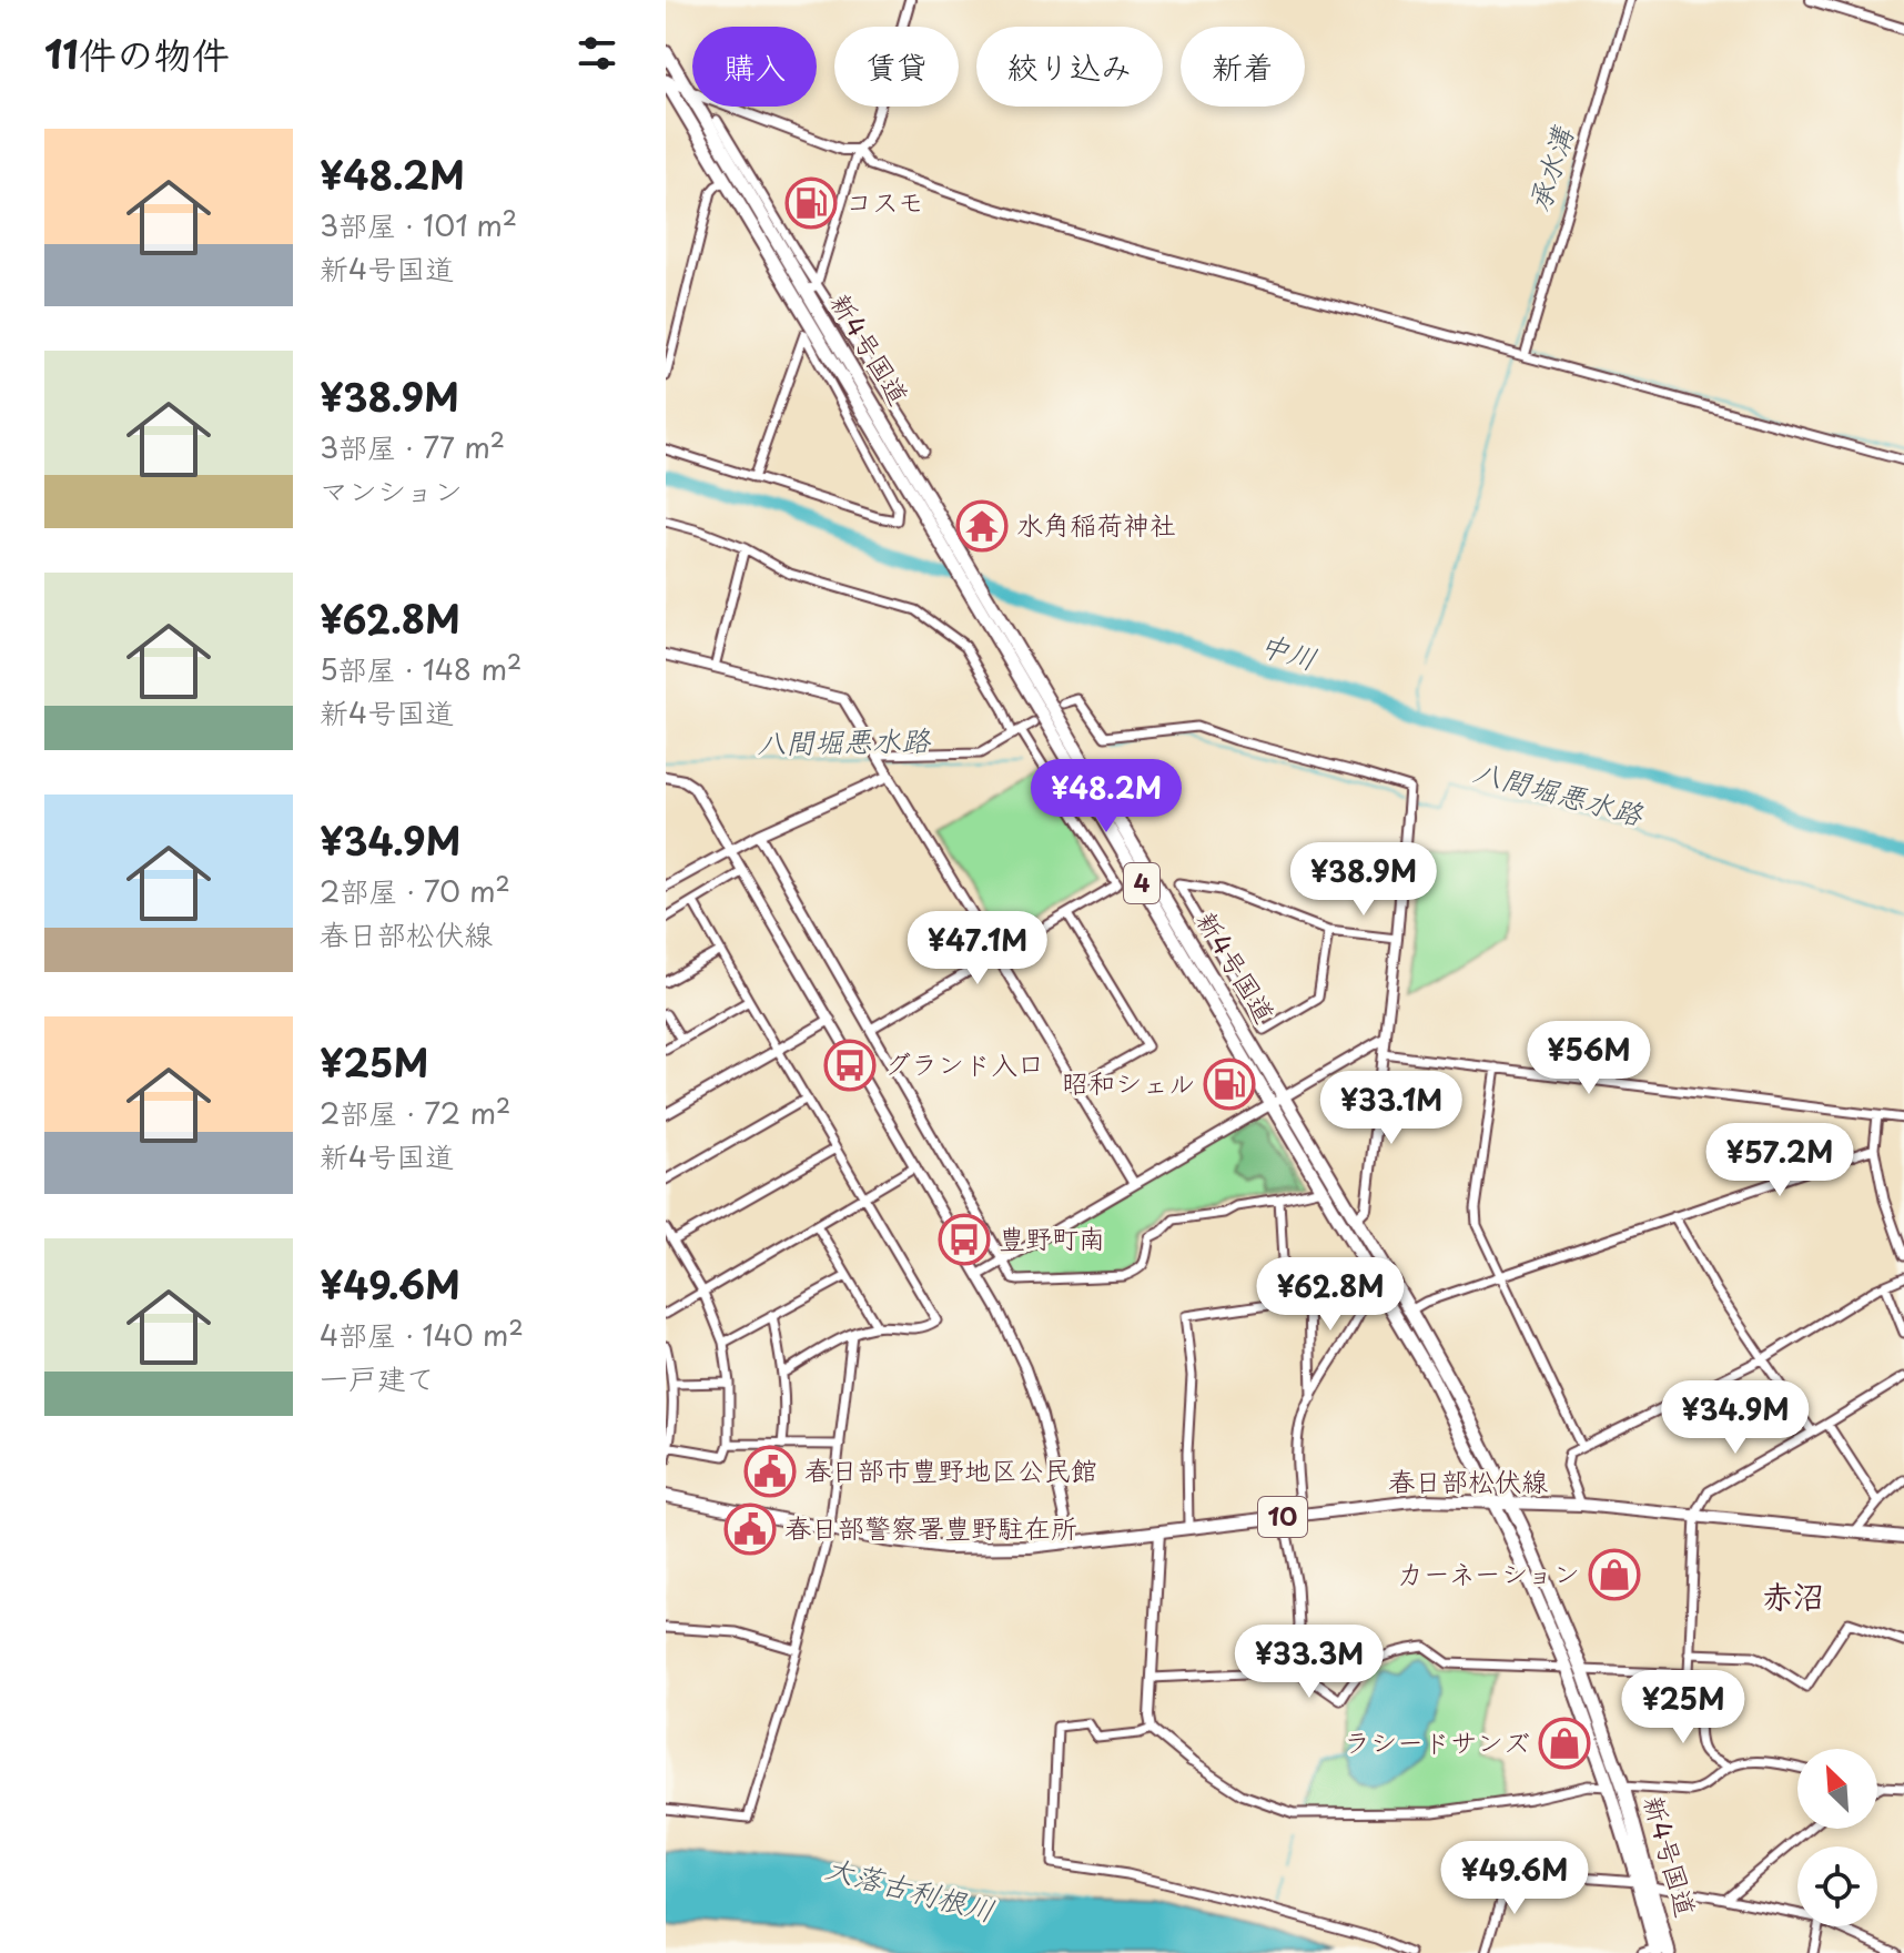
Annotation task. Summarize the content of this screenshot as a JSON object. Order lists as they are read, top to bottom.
{
  "streets": {
    "highway": ["新4号国道", "4"],
    "main road": ["春日部松伏線", "10"]
  },
  "crossings": [
    ["新4号国道", "春日部松伏線"]
  ],
  "districts": ["赤沼"],
  "water": [
    "承水溝",
    "中川",
    "八間堀悪水路",
    "大落古利根川"
  ],
  "places": {
    "fuel station": ["コスモ", "昭和シェル"],
    "temple": ["水角稲荷神社"],
    "bus stop": ["グランド入口", "豊野町南"],
    "public building": ["春日部市豊野地区公民館", "春日部警察署豊野駐在所"],
    "shop": ["カーネーション", "ラシードサンズ"]
  },
  "north": "top left",
  "page": {
    "heading": "11件の物件",
    "chip": [
      "購入",
      "賃貸",
      "絞り込み",
      "新着"
    ],
    "list": [
      {
        "name": "¥48.2M",
        "note": "3部屋 · 101 m² · 新4号国道"
      },
      {
        "name": "¥38.9M",
        "note": "3部屋 · 77 m² · マンション"
      },
      {
        "name": "¥62.8M",
        "note": "5部屋 · 148 m² · 新4号国道"
      },
      {
        "name": "¥34.9M",
        "note": "2部屋 · 70 m² · 春日部松伏線"
      },
      {
        "name": "¥25M",
        "note": "2部屋 · 72 m² · 新4号国道"
      },
      {
        "name": "¥49.6M",
        "note": "4部屋 · 140 m² · 一戸建て"
      }
    ],
    "price": [
      "¥48.2M",
      "¥38.9M",
      "¥47.1M",
      "¥56M",
      "¥33.1M",
      "¥57.2M",
      "¥62.8M",
      "¥34.9M",
      "¥33.3M",
      "¥25M",
      "¥49.6M"
    ]
  }
}
